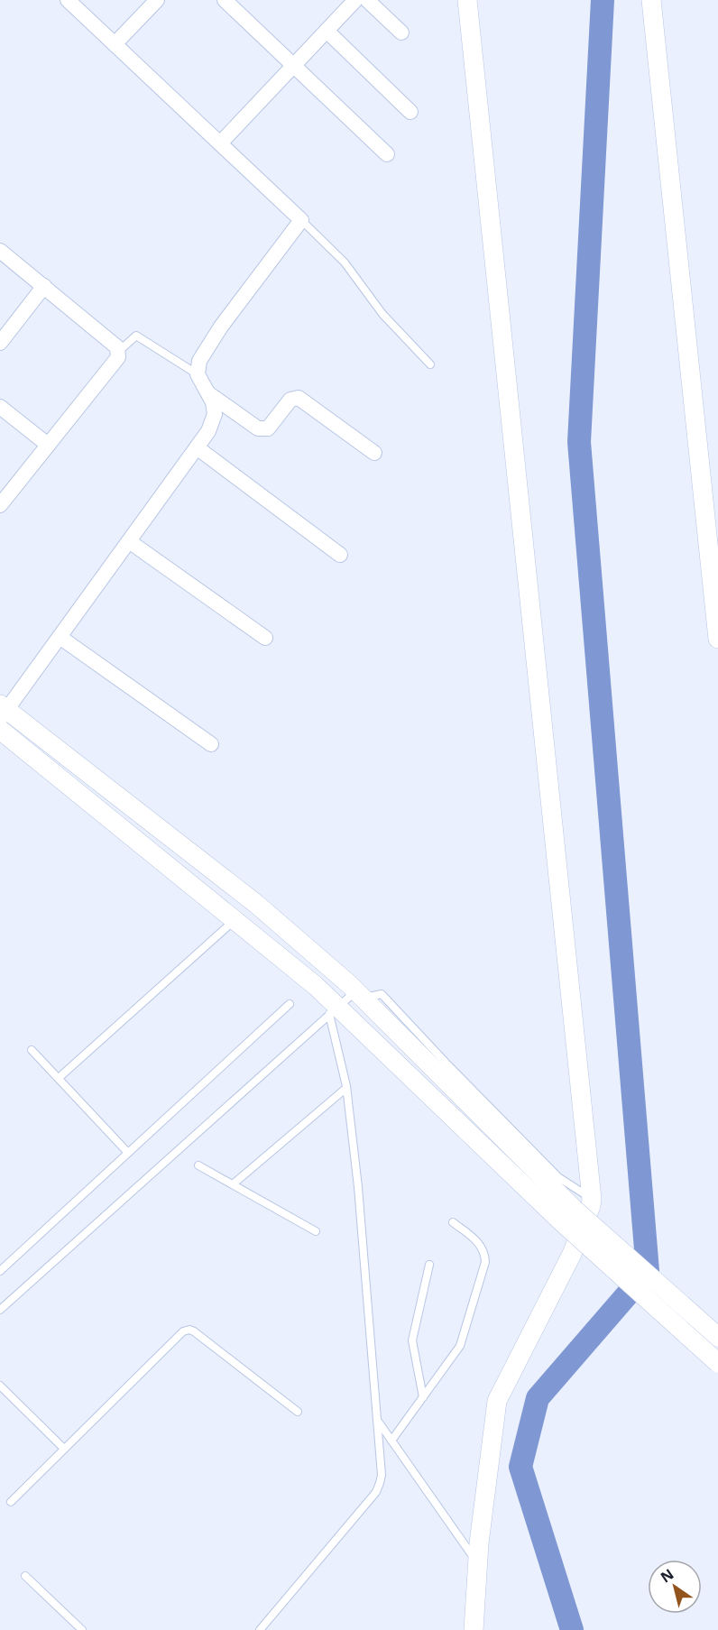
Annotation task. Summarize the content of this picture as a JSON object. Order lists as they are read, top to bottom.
{
  "north": "top left"
}
